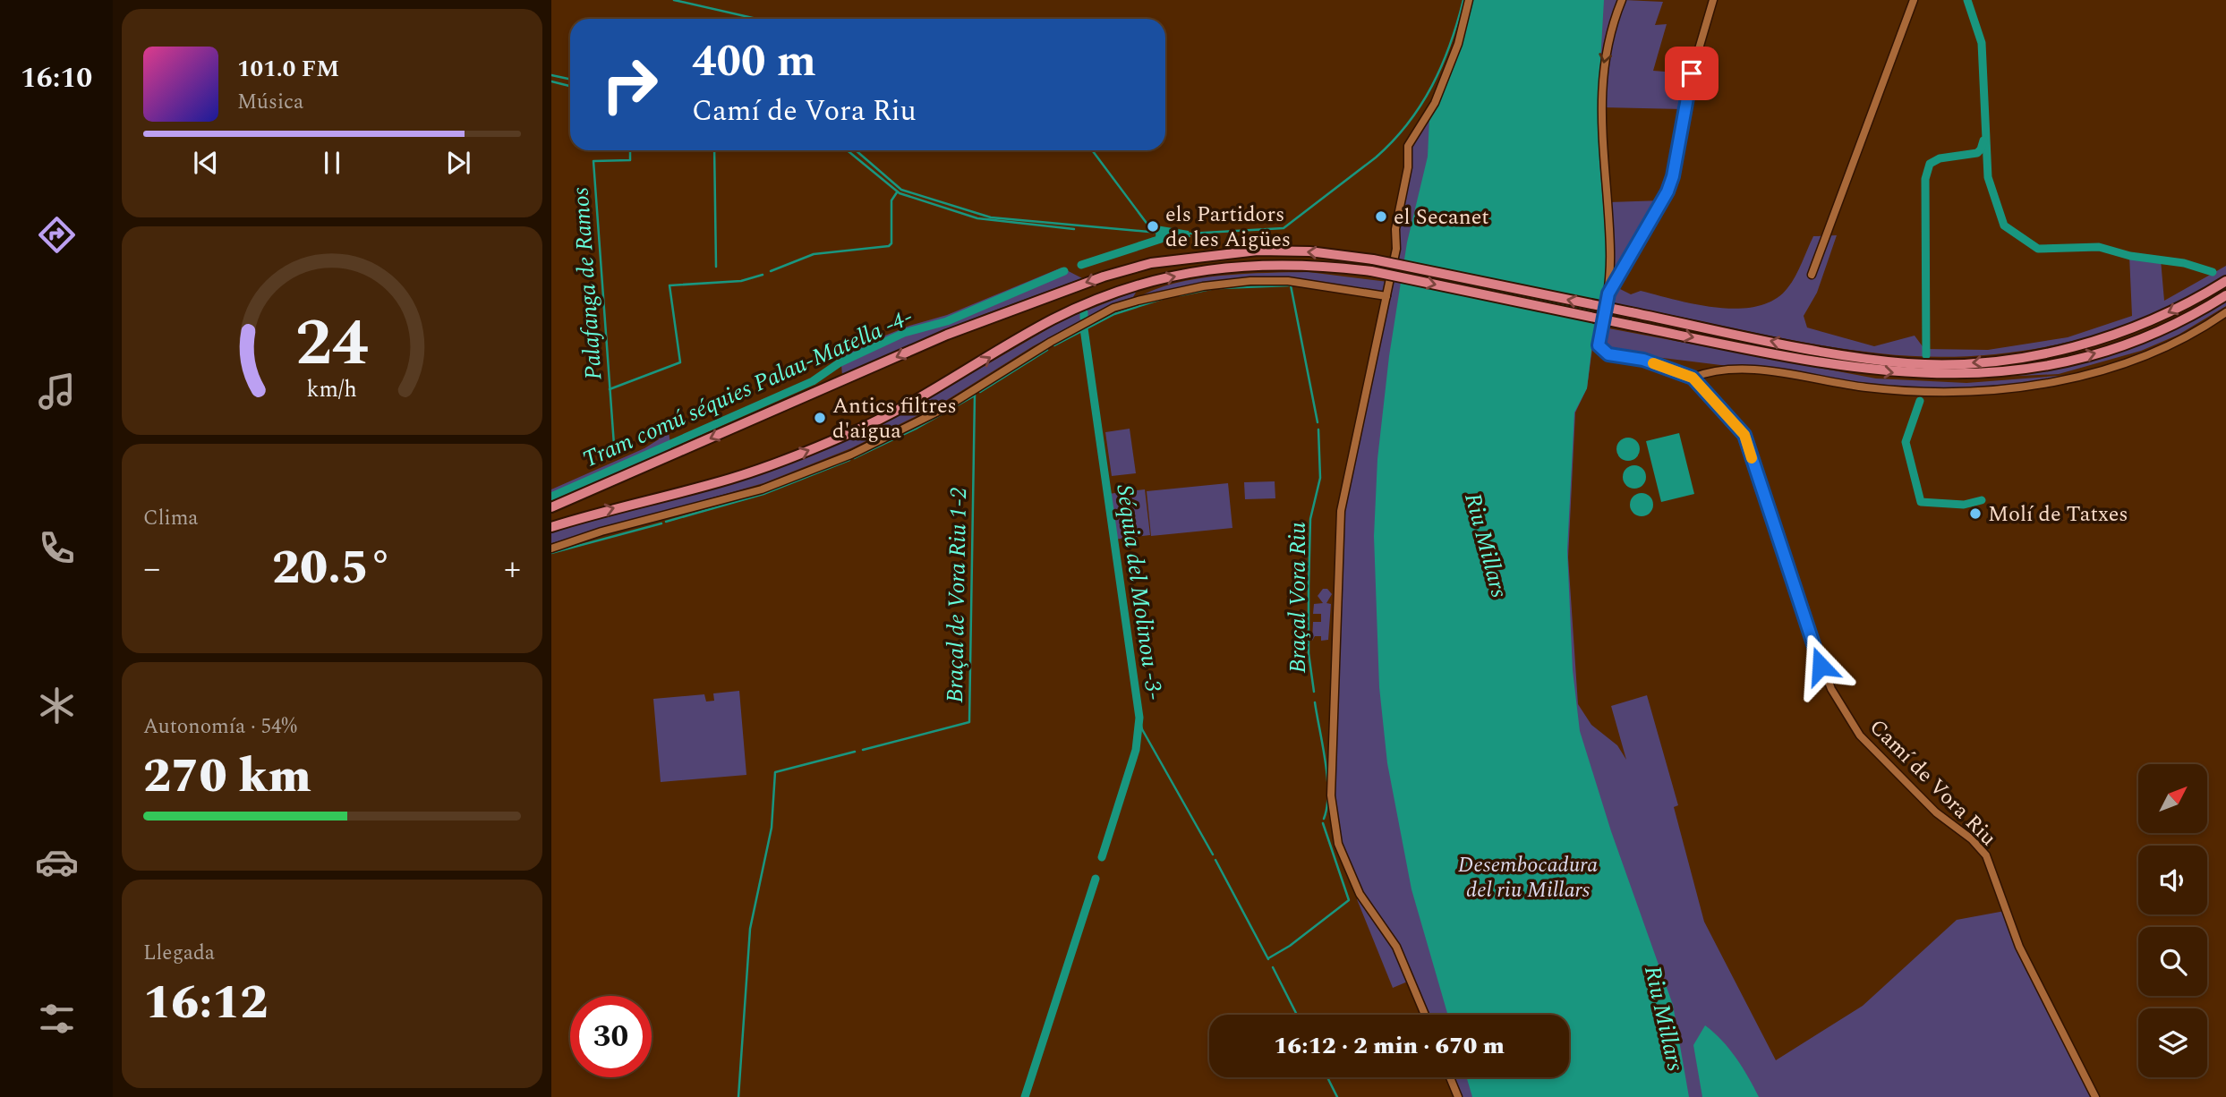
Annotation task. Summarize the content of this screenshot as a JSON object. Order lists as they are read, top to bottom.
{
  "streets": {
    "street": ["Camí de Vora Riu"]
  },
  "water": [
    "Palafanga de Ramos",
    "Tram comú séquies Palau-Matella -4-",
    "Riu Millars",
    "Séquia del Molinou -3-",
    "Braçal de Vora Riu 1-2",
    "Braçal Vora Riu"
  ],
  "parks": ["Desembocadura del riu Millars"],
  "places": [
    "el Secanet",
    "els Partidors de les Aigües",
    "Antics filtres d'aigua",
    "Molí de Tatxes"
  ],
  "north": "top right",
  "page": {
    "tabs": "16:10",
    "turn": ["400 m", "Camí de Vora Riu"],
    "song": ["101.0 FM", "Música"],
    "tile": [
      "Clima",
      ["Autonomía · 54%", "270 km"],
      ["Llegada", "16:12"]
    ],
    "heat": ["−", "20.5°", "+"],
    "limit": "30",
    "trip": "16:12 · 2 min · 670 m",
    "gauge": ["24", "km/h"]
  }
}
